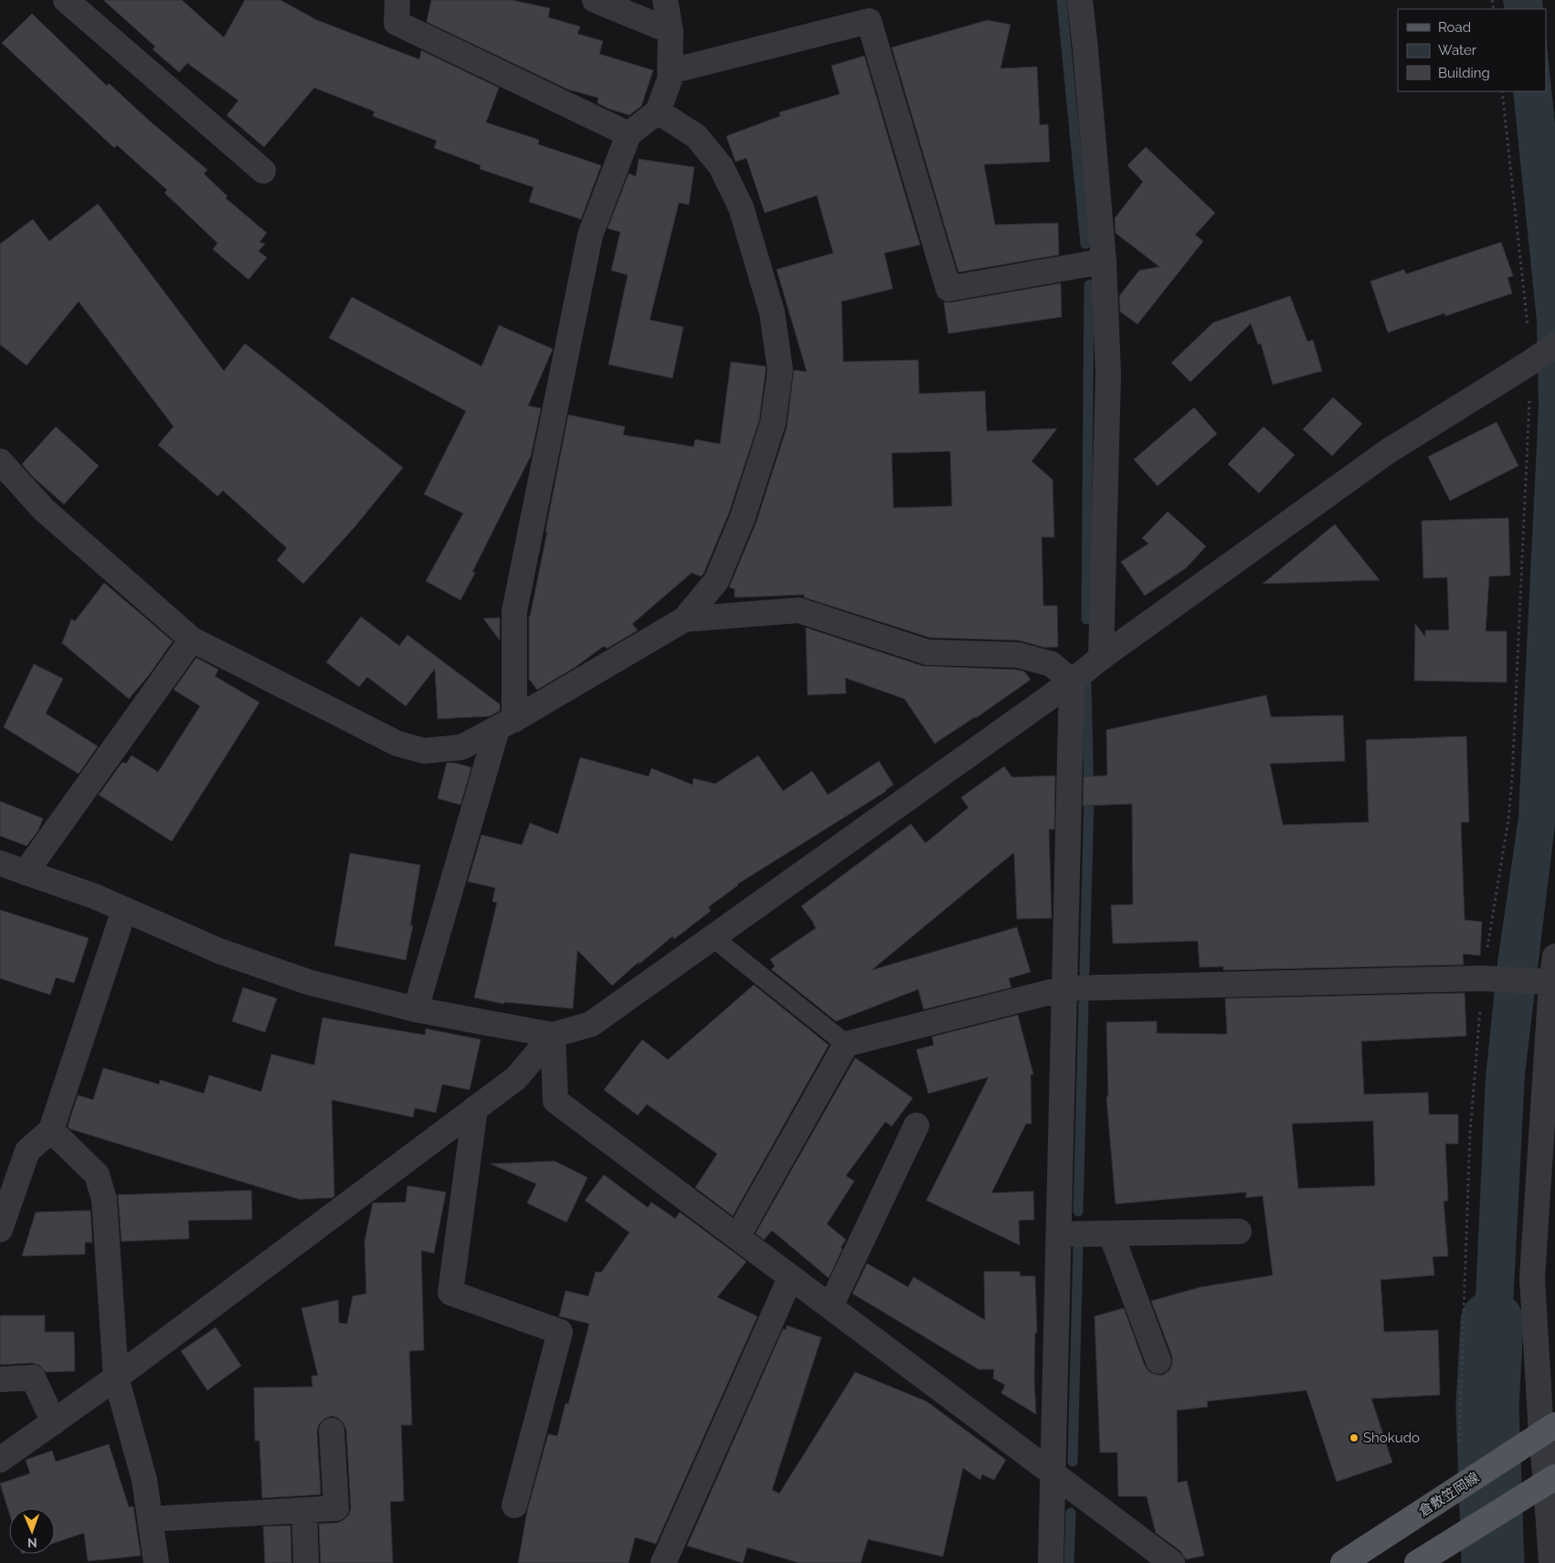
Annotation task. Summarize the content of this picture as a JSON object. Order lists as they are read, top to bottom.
{
  "streets": {
    "main road": ["倉敷笠岡線"]
  },
  "places": ["Shokudo"],
  "legend": ["Road", "Water", "Building"],
  "north": "bottom"
}
